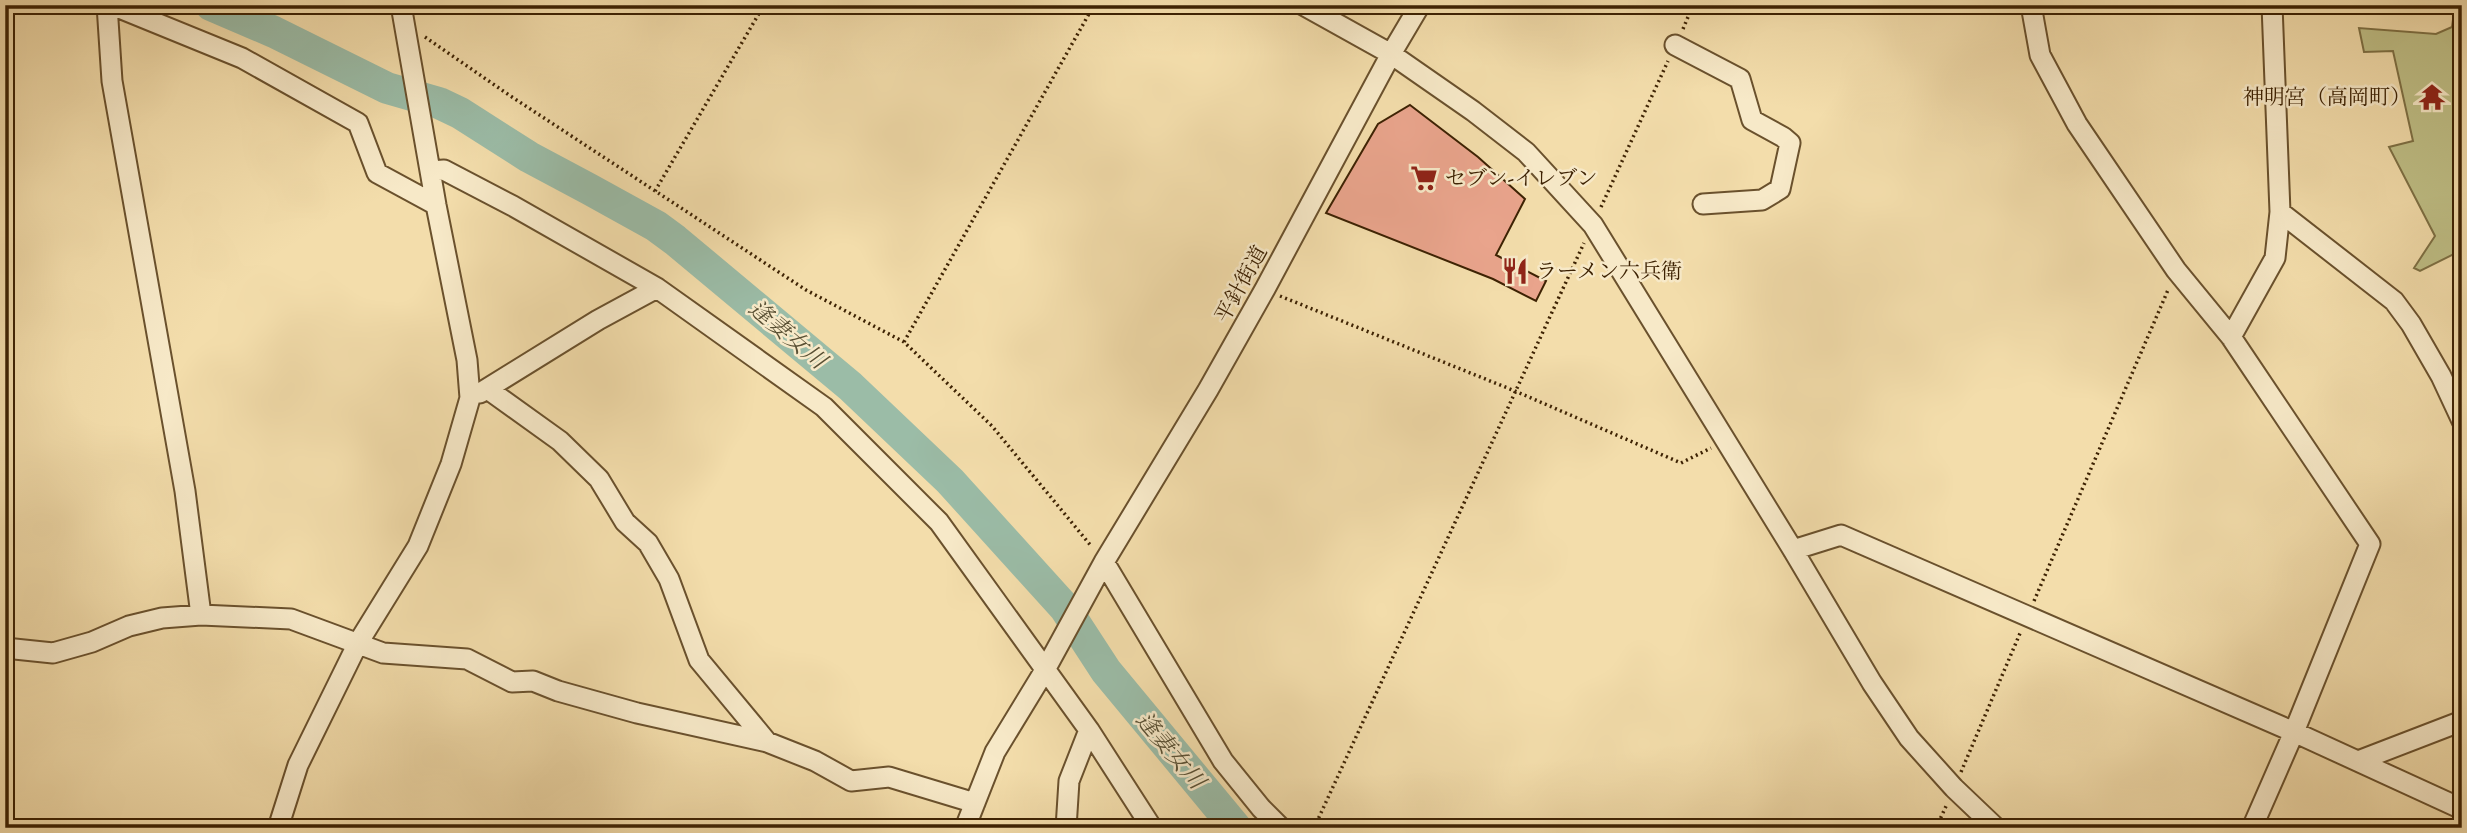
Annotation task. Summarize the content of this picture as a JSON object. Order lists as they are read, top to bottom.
{
  "streets": {
    "street": ["平針街道"]
  },
  "water": ["逢妻女川"],
  "places": {
    "temple": ["神明宮（高岡町）"],
    "supermarket": ["セブン-イレブン"],
    "restaurant": ["ラーメン六兵衛"]
  }
}
